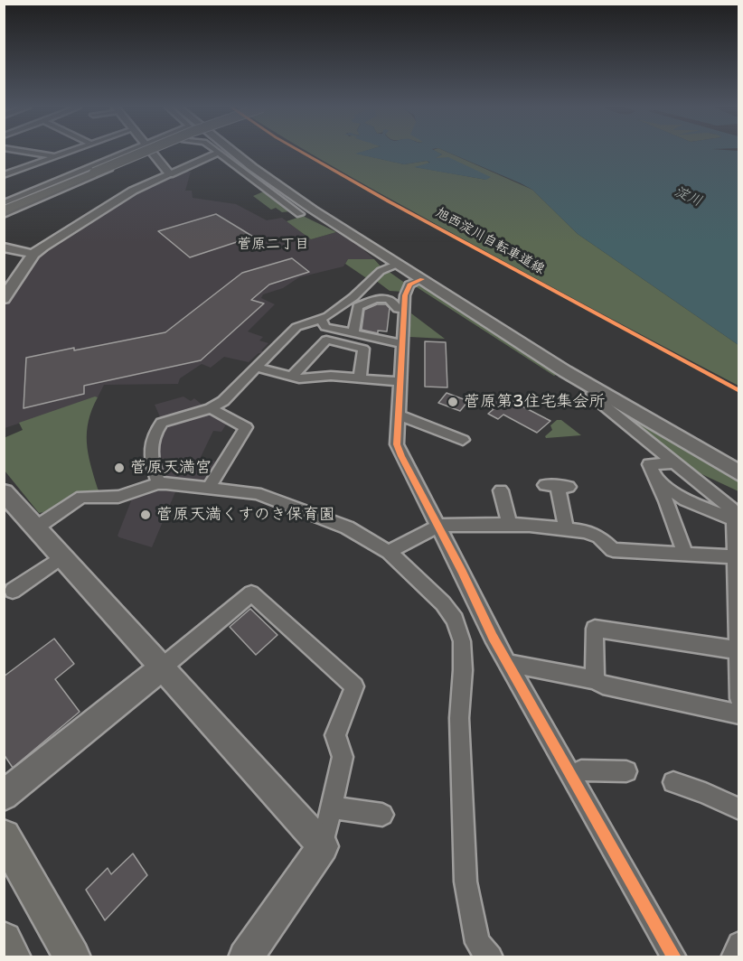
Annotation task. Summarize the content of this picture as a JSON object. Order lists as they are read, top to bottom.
{
  "streets": {
    "cycle path": ["旭西淀川自転車道線"]
  },
  "districts": ["菅原二丁目"],
  "water": ["淀川"],
  "places": ["菅原第3住宅集会所", "菅原天満宮", "菅原天満くすのき保育園"]
}
